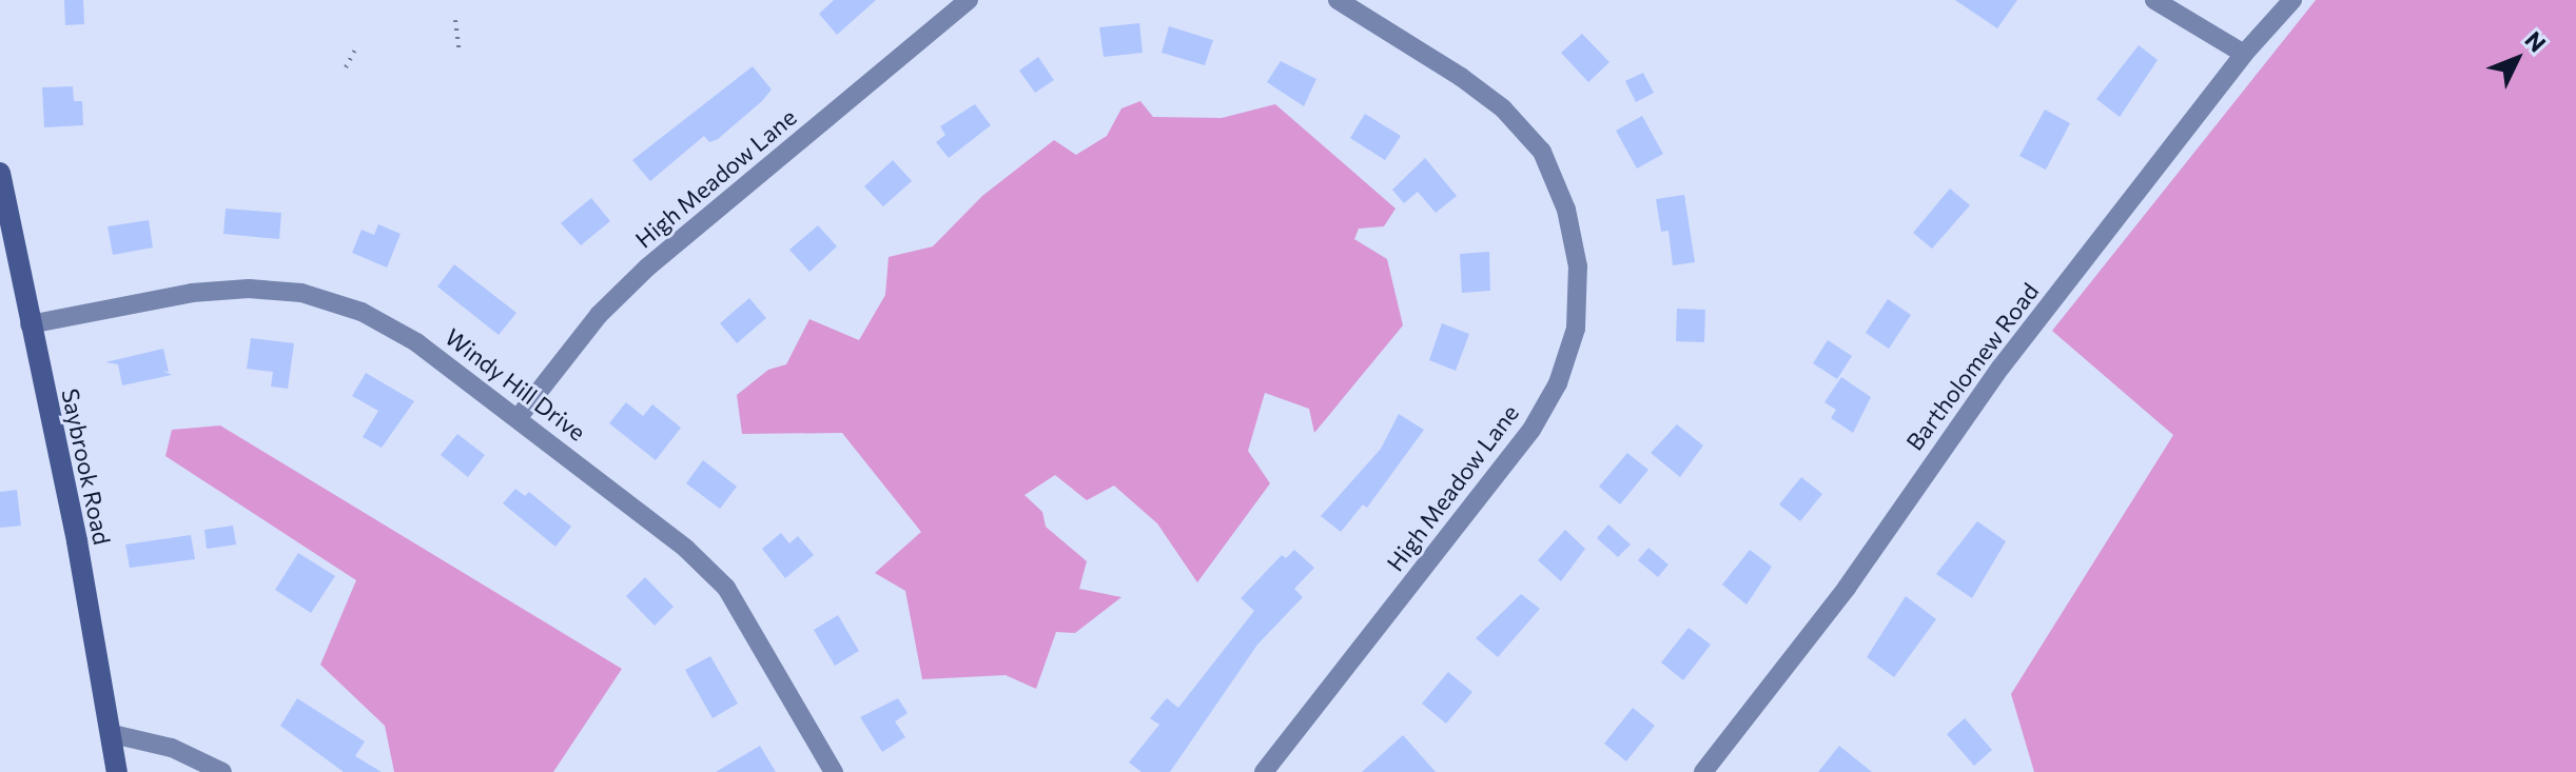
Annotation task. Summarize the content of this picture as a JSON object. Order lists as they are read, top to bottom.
{
  "streets": {
    "main road": ["Saybrook Road"],
    "street": ["High Meadow Lane", "Bartholomew Road", "Windy Hill Drive"]
  },
  "crossings": [
    ["High Meadow Lane", "Windy Hill Drive"],
    ["Windy Hill Drive", "Saybrook Road"]
  ],
  "north": "top right"
}
